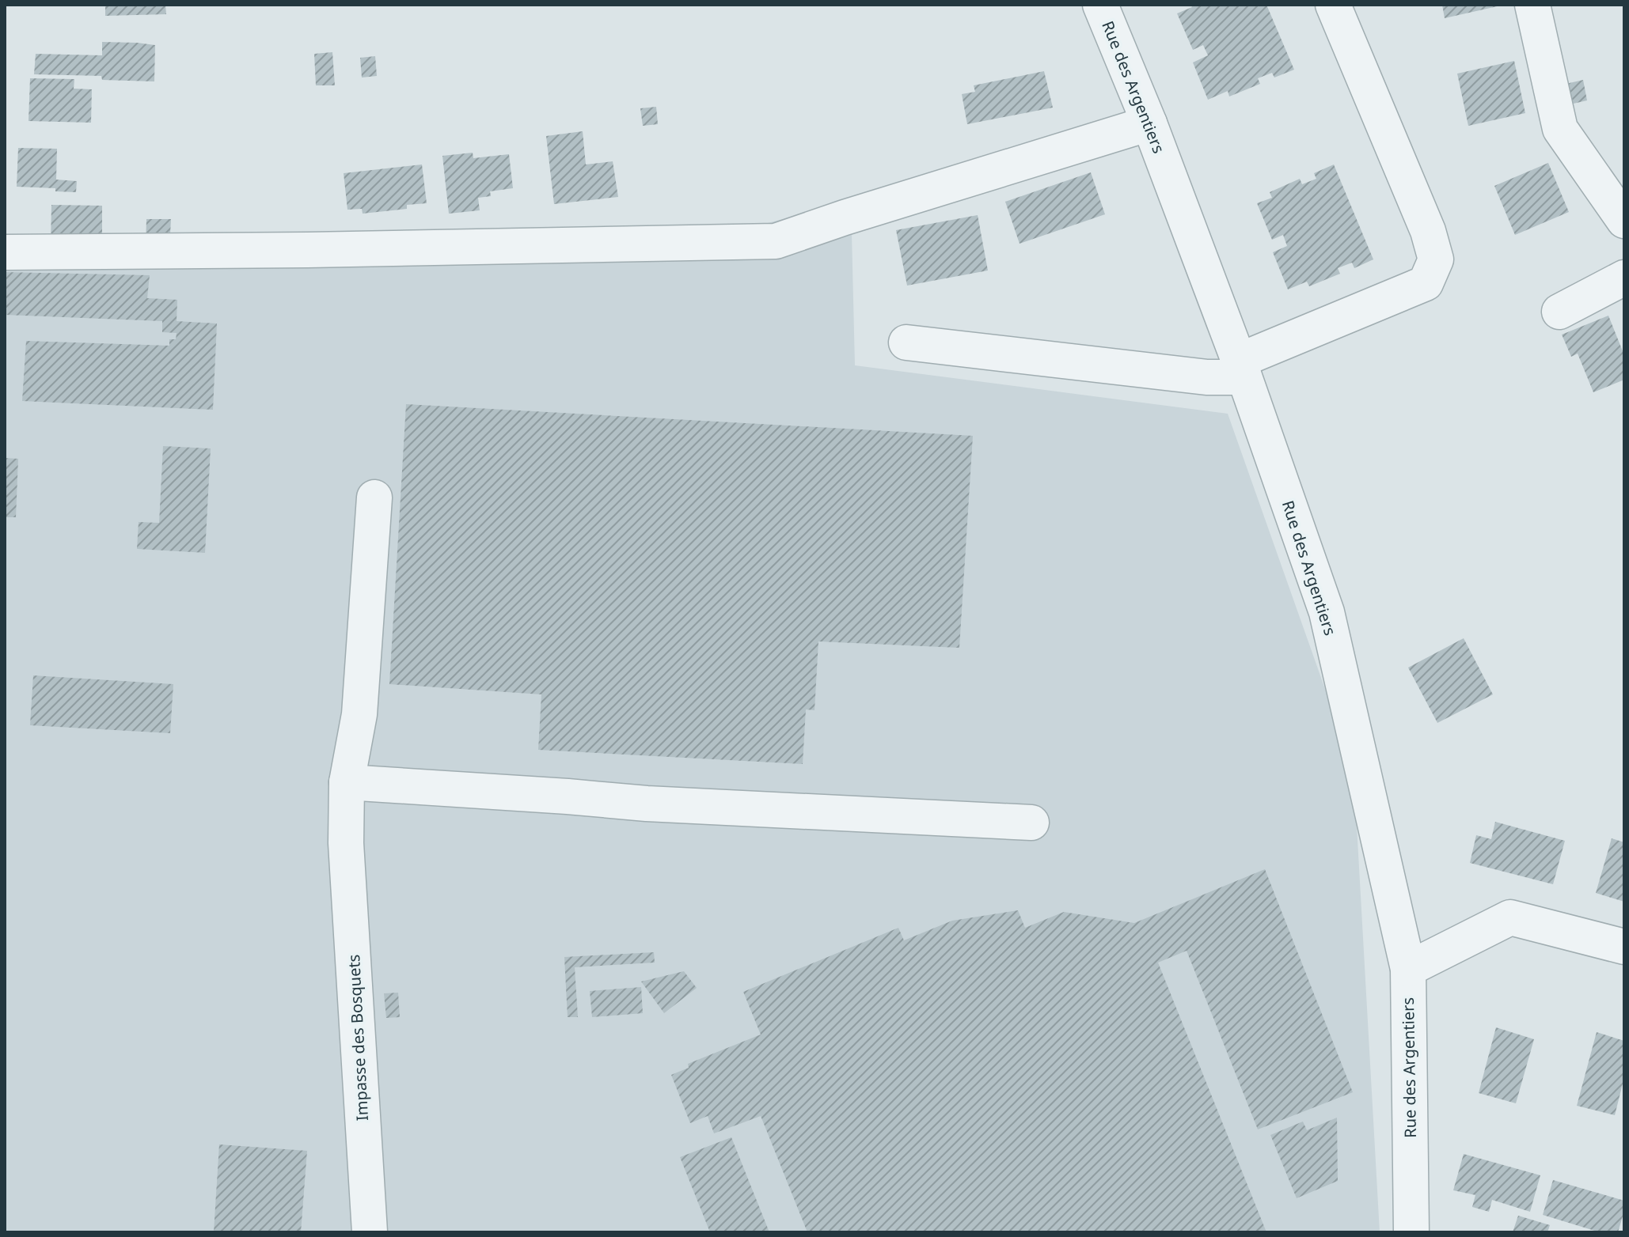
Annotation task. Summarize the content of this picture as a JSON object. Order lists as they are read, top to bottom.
{
  "streets": {
    "street": ["Rue des Argentiers", "Impasse des Bosquets"]
  }
}
